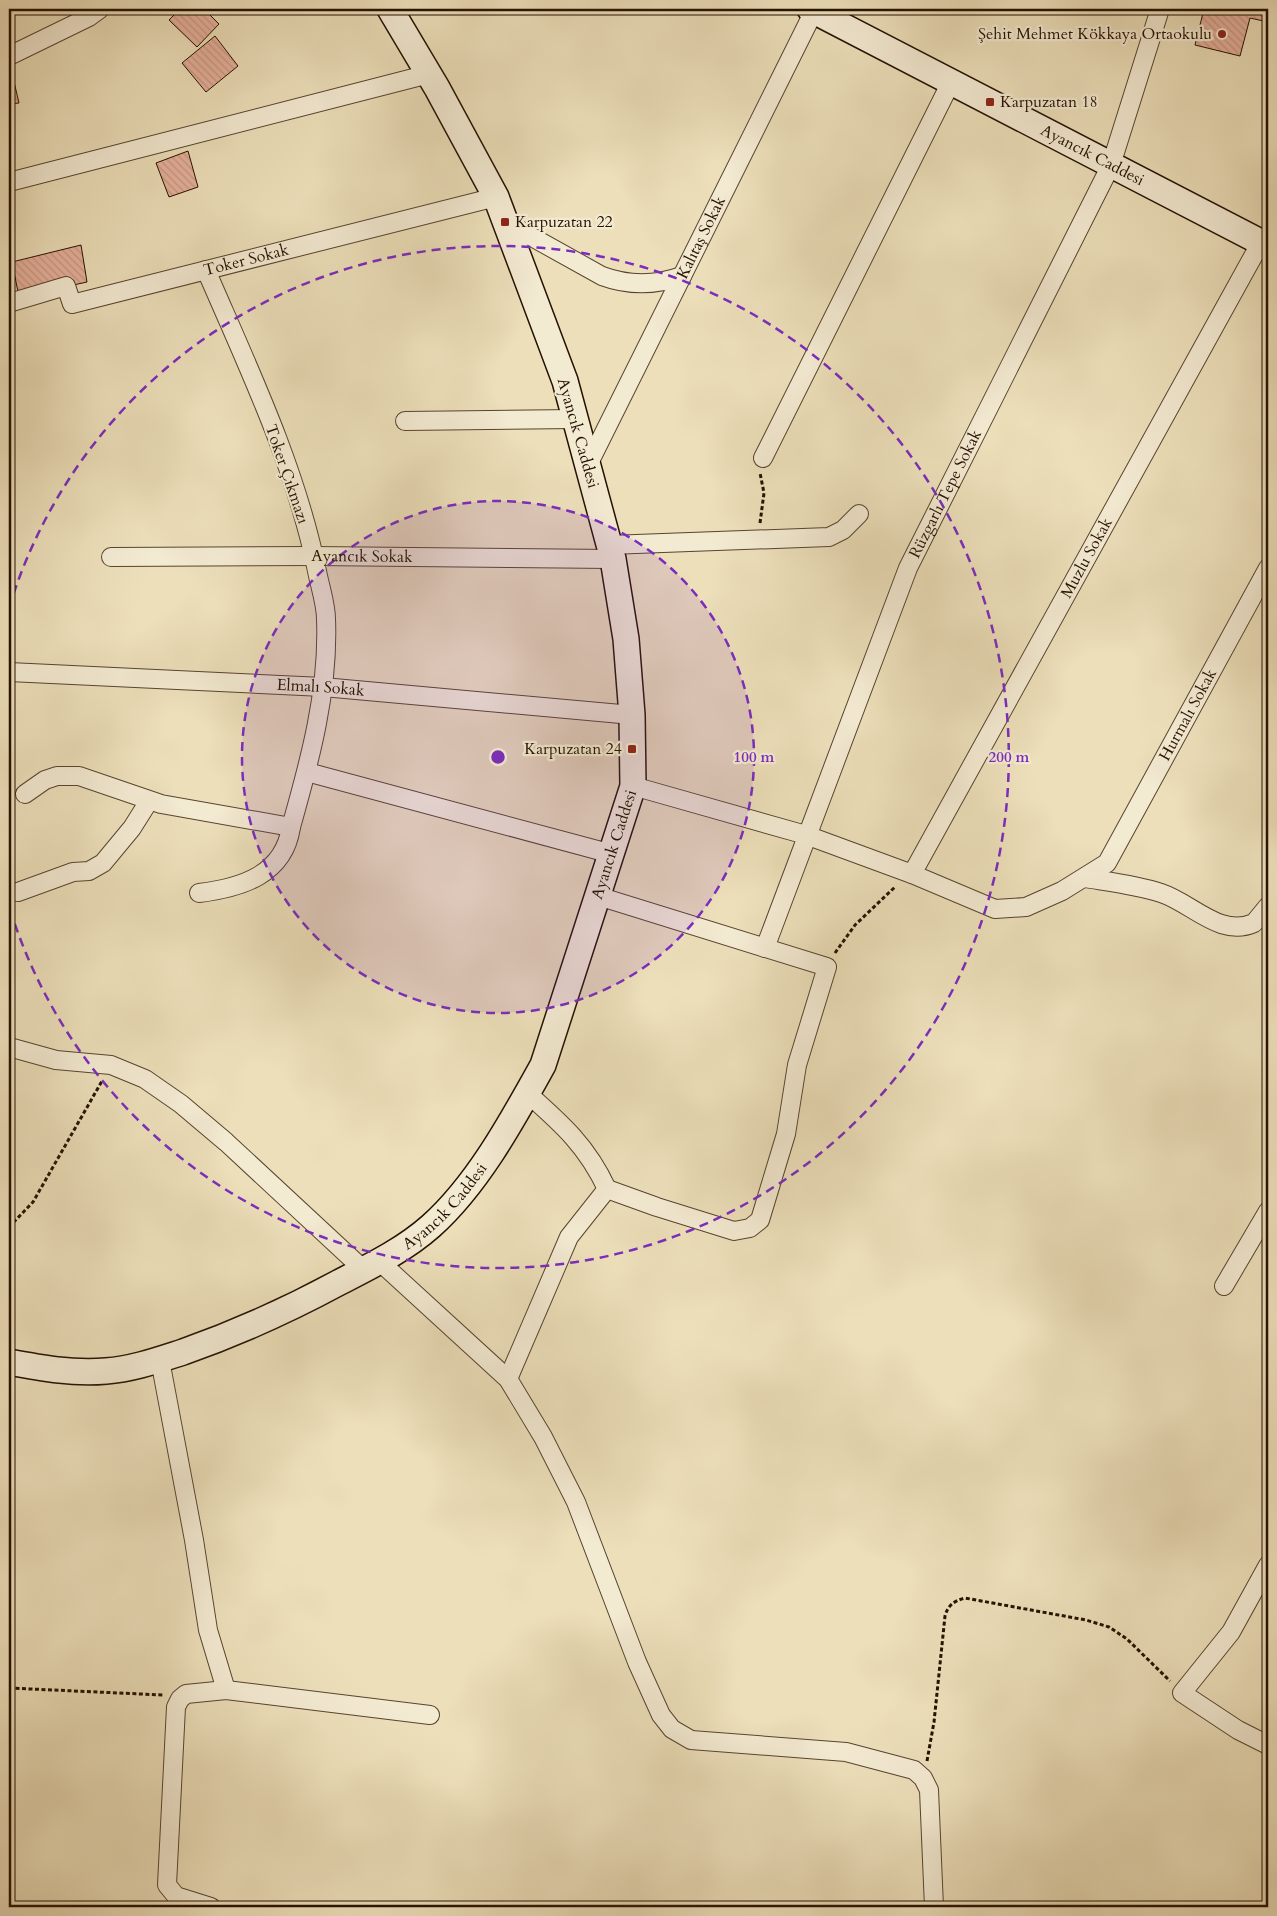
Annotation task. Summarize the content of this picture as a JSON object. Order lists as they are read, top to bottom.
{
  "streets": {
    "street": [
      "Ayancık Caddesi",
      "Kalıtaş Sokak",
      "Toker Sokak",
      "Toker Çıkmazı",
      "Rüzgarlı Tepe Sokak",
      "Ayancık Sokak",
      "Muzlu Sokak",
      "Elmalı Sokak",
      "Hurmalı Sokak"
    ]
  },
  "crossings": [
    ["Ayancık Caddesi", "Kalıtaş Sokak"],
    ["Ayancık Caddesi", "Toker Sokak"],
    ["Ayancık Caddesi", "Rüzgarlı Tepe Sokak"],
    ["Ayancık Caddesi", "Ayancık Sokak"],
    ["Ayancık Caddesi", "Muzlu Sokak"],
    ["Ayancık Caddesi", "Elmalı Sokak"],
    ["Toker Sokak", "Toker Çıkmazı"],
    ["Toker Çıkmazı", "Ayancık Sokak"],
    ["Toker Çıkmazı", "Elmalı Sokak"]
  ],
  "places": {
    "other": ["Şehit Mehmet Kökkaya Ortaokulu"],
    "transit": ["Karpuzatan 18", "Karpuzatan 22", "Karpuzatan 24"]
  },
  "rings": ["100 m", "200 m"]
}
